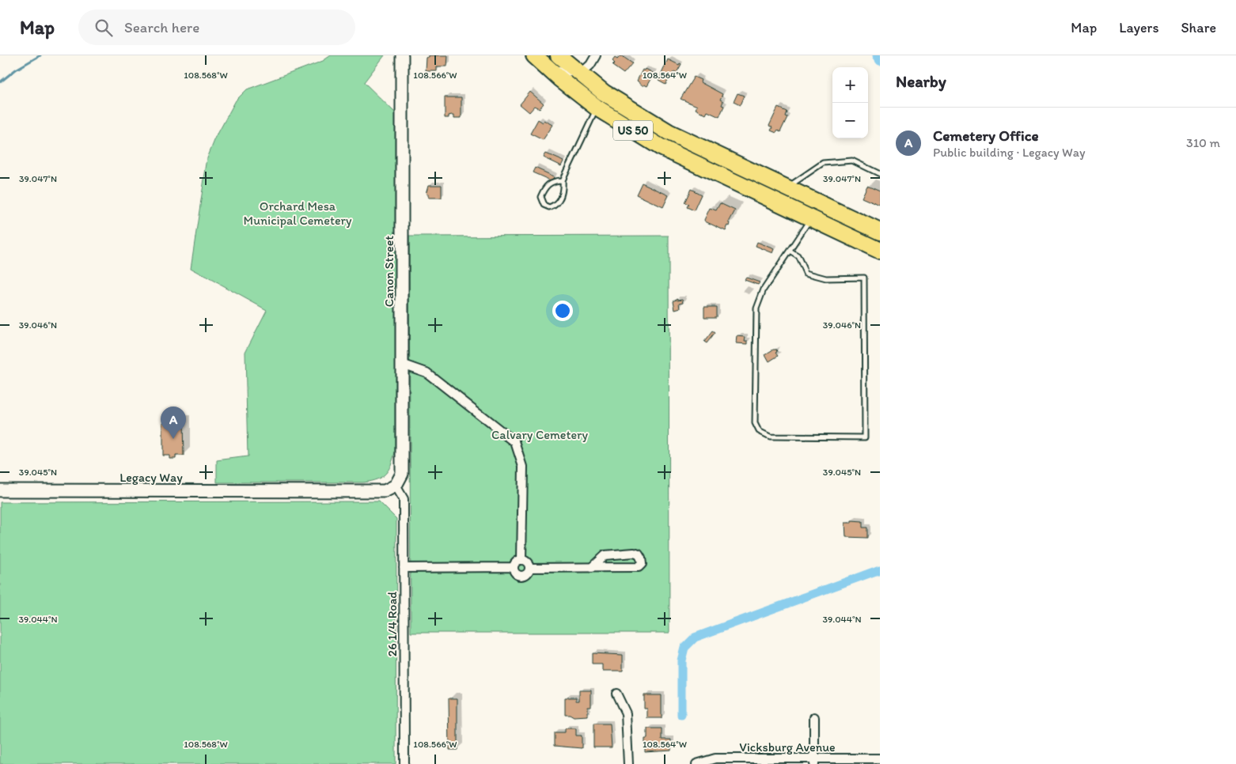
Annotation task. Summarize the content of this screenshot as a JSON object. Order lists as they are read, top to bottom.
{
  "streets": {
    "highway": ["US 50"],
    "street": [
      "Canon Street",
      "Legacy Way",
      "26 1/4 Road",
      "Vicksburg Avenue"
    ]
  },
  "crossings": [
    ["Canon Street", "Legacy Way"],
    ["Canon Street", "26 1/4 Road"],
    ["Legacy Way", "26 1/4 Road"]
  ],
  "parks": ["Orchard Mesa Municipal Cemetery", "Calvary Cemetery"],
  "page": {
    "header": "Map",
    "search": "Search here",
    "nav": ["Map", "Layers", "Share"],
    "heading": "Nearby",
    "map_buttons": ["+", "−"],
    "list": [
      {
        "mark": "A",
        "name": "Cemetery Office",
        "note": "Public building · Legacy Way",
        "value": "310 m"
      }
    ],
    "pins": "A"
  },
  "coordinates": [
    "108.568°W",
    "108.566°W",
    "108.564°W",
    "39.047°N",
    "39.046°N",
    "39.045°N",
    "39.044°N"
  ]
}
